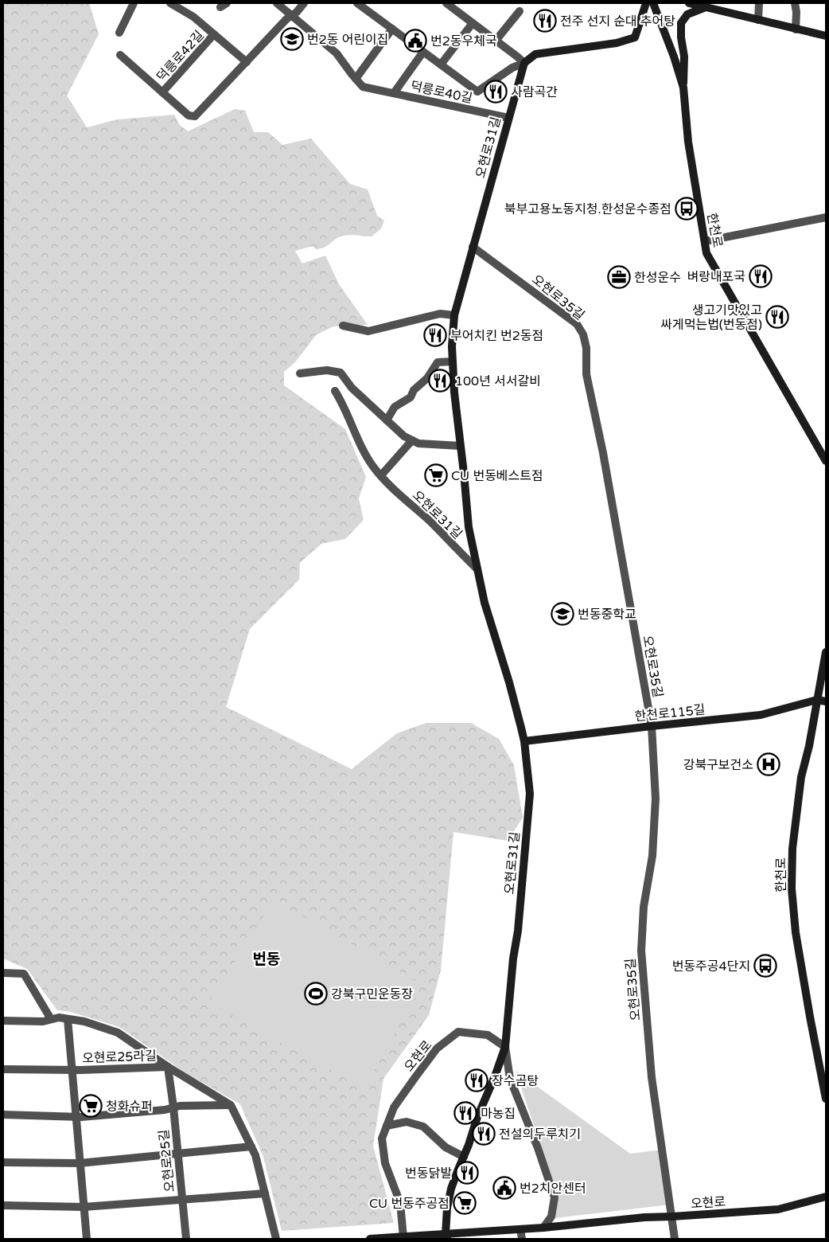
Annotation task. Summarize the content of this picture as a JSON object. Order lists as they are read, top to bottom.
{
  "streets": {
    "street": [
      "덕릉로42길",
      "덕릉로40길",
      "오현로31길",
      "한천로",
      "오현로35길",
      "한천로115길",
      "오현로",
      "오현로25라길",
      "오현로25길"
    ]
  },
  "crossings": [
    ["덕릉로42길", "덕릉로40길"],
    ["덕릉로40길", "오현로31길"],
    ["오현로31길", "오현로35길"],
    ["오현로31길", "한천로115길"],
    ["오현로31길", "오현로"],
    ["한천로", "한천로115길"],
    ["오현로35길", "한천로115길"],
    ["오현로35길", "오현로"],
    ["오현로25라길", "오현로25길"]
  ],
  "districts": ["번동"],
  "places": {
    "restaurant": [
      "전주 선지 순대 추어탕",
      "사람곡간",
      "벼랑내포국",
      "생고기맛있고 싸게먹는법(번동점)",
      "부어치킨 번2동점",
      "100년 서서갈비",
      "장수곰탕",
      "마농집",
      "전설의두루치기",
      "번동닭발"
    ],
    "school or university": ["번2동 어린이집", "번동중학교"],
    "public building": ["번2동우체국", "번2치안센터"],
    "bus stop": ["북부고용노동지청.한성운수종점", "번동주공4단지"],
    "office": ["한성운수"],
    "supermarket": ["CU 번동베스트점", "청화슈퍼", "CU 번동주공점"],
    "hospital": ["강북구보건소"],
    "sports": ["강북구민운동장"]
  }
}
